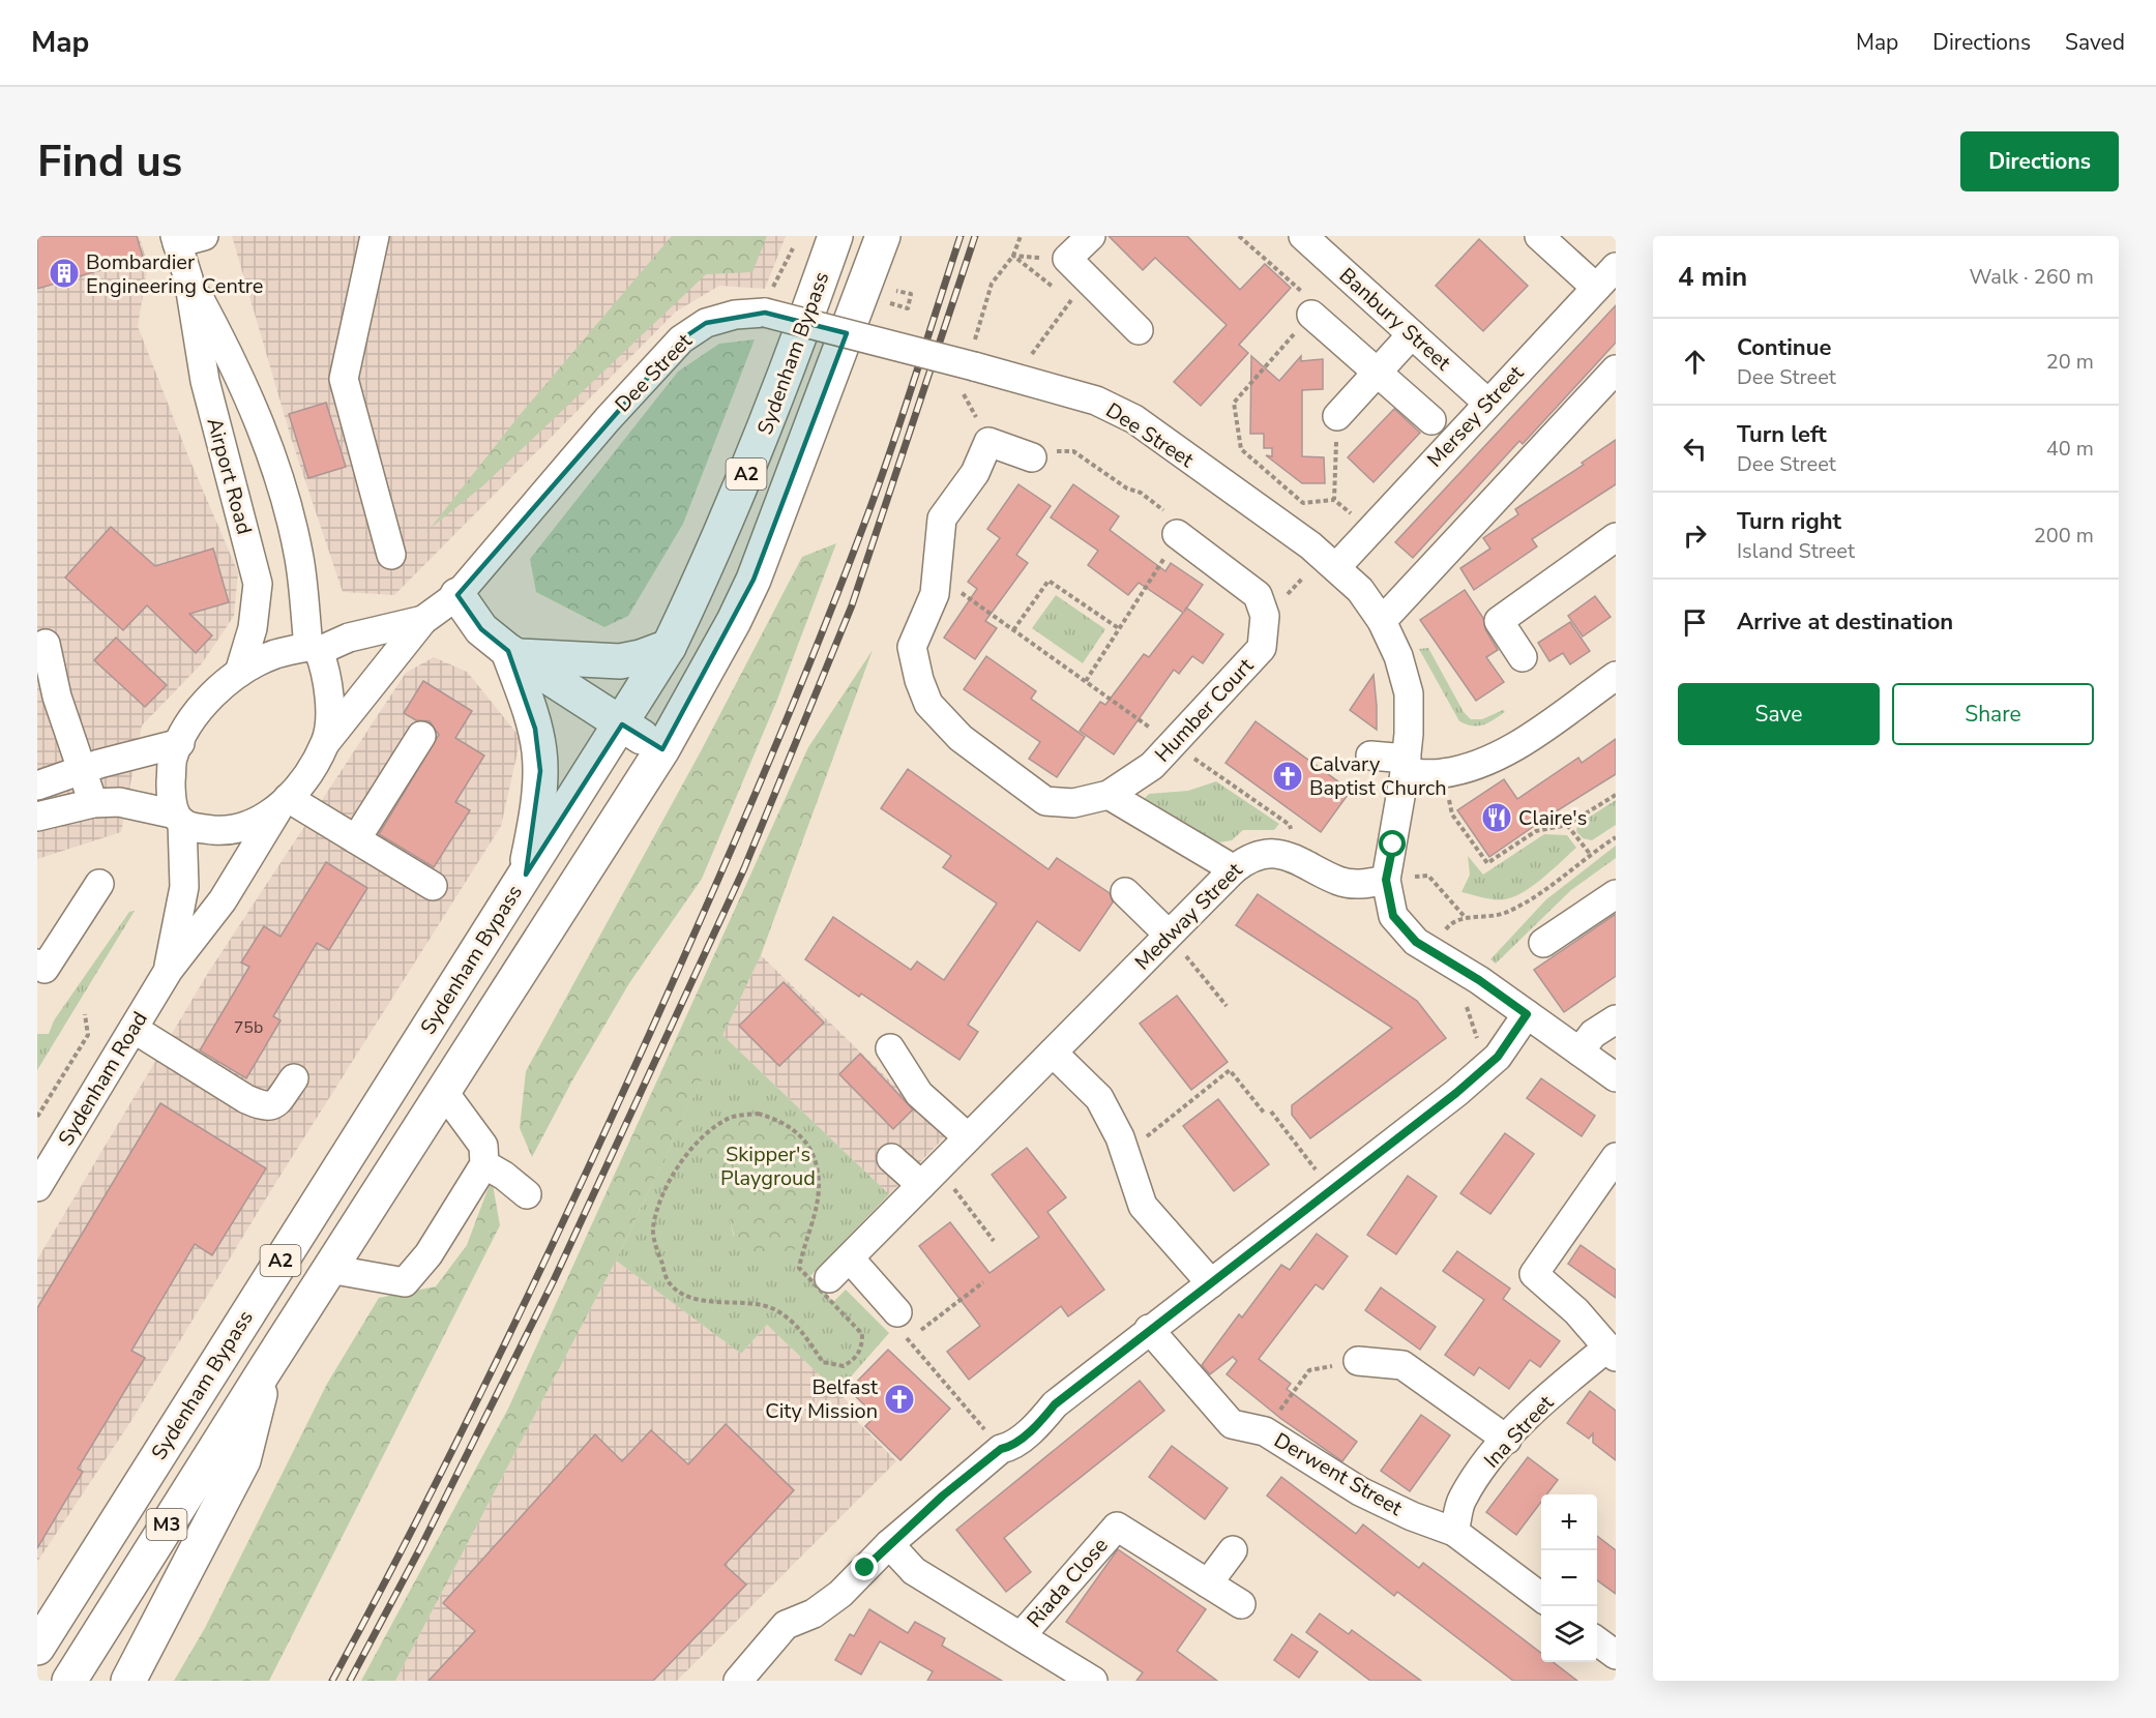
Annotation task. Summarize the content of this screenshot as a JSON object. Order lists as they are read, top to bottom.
{
  "streets": {
    "highway": ["Sydenham Bypass", "A2", "M3"],
    "street": [
      "Banbury Street",
      "Dee Street",
      "Mersey Street",
      "Airport Road",
      "Humber Court",
      "Medway Street",
      "Sydenham Road",
      "Ina Street",
      "Derwent Street",
      "Riada Close"
    ]
  },
  "crossings": [
    ["Banbury Street", "Mersey Street"],
    ["Dee Street", "Mersey Street"],
    ["Dee Street", "Airport Road"],
    ["Dee Street", "Medway Street"],
    ["Dee Street", "Sydenham Road"],
    ["A2", "M3"],
    ["Airport Road", "Sydenham Road"],
    ["Ina Street", "Derwent Street"]
  ],
  "parks": ["Skipper's Playgroud"],
  "places": {
    "building": ["Bombardier Engineering Centre"],
    "church": ["Calvary Baptist Church", "Belfast City Mission"],
    "restaurant": ["Claire's"]
  },
  "house_numbers": ["75b"],
  "page": {
    "header": "Map",
    "nav": ["Map", "Directions", "Saved"],
    "buttons": [
      "Directions",
      ["Save", "Share"]
    ],
    "title": "Find us",
    "heading": ["4 min", "Walk · 260 m"],
    "list": [
      ["Continue", "Dee Street", "20 m"],
      ["Turn left", "Dee Street", "40 m"],
      ["Turn right", "Island Street", "200 m"],
      "Arrive at destination"
    ],
    "map_buttons": ["+", "−"]
  }
}
